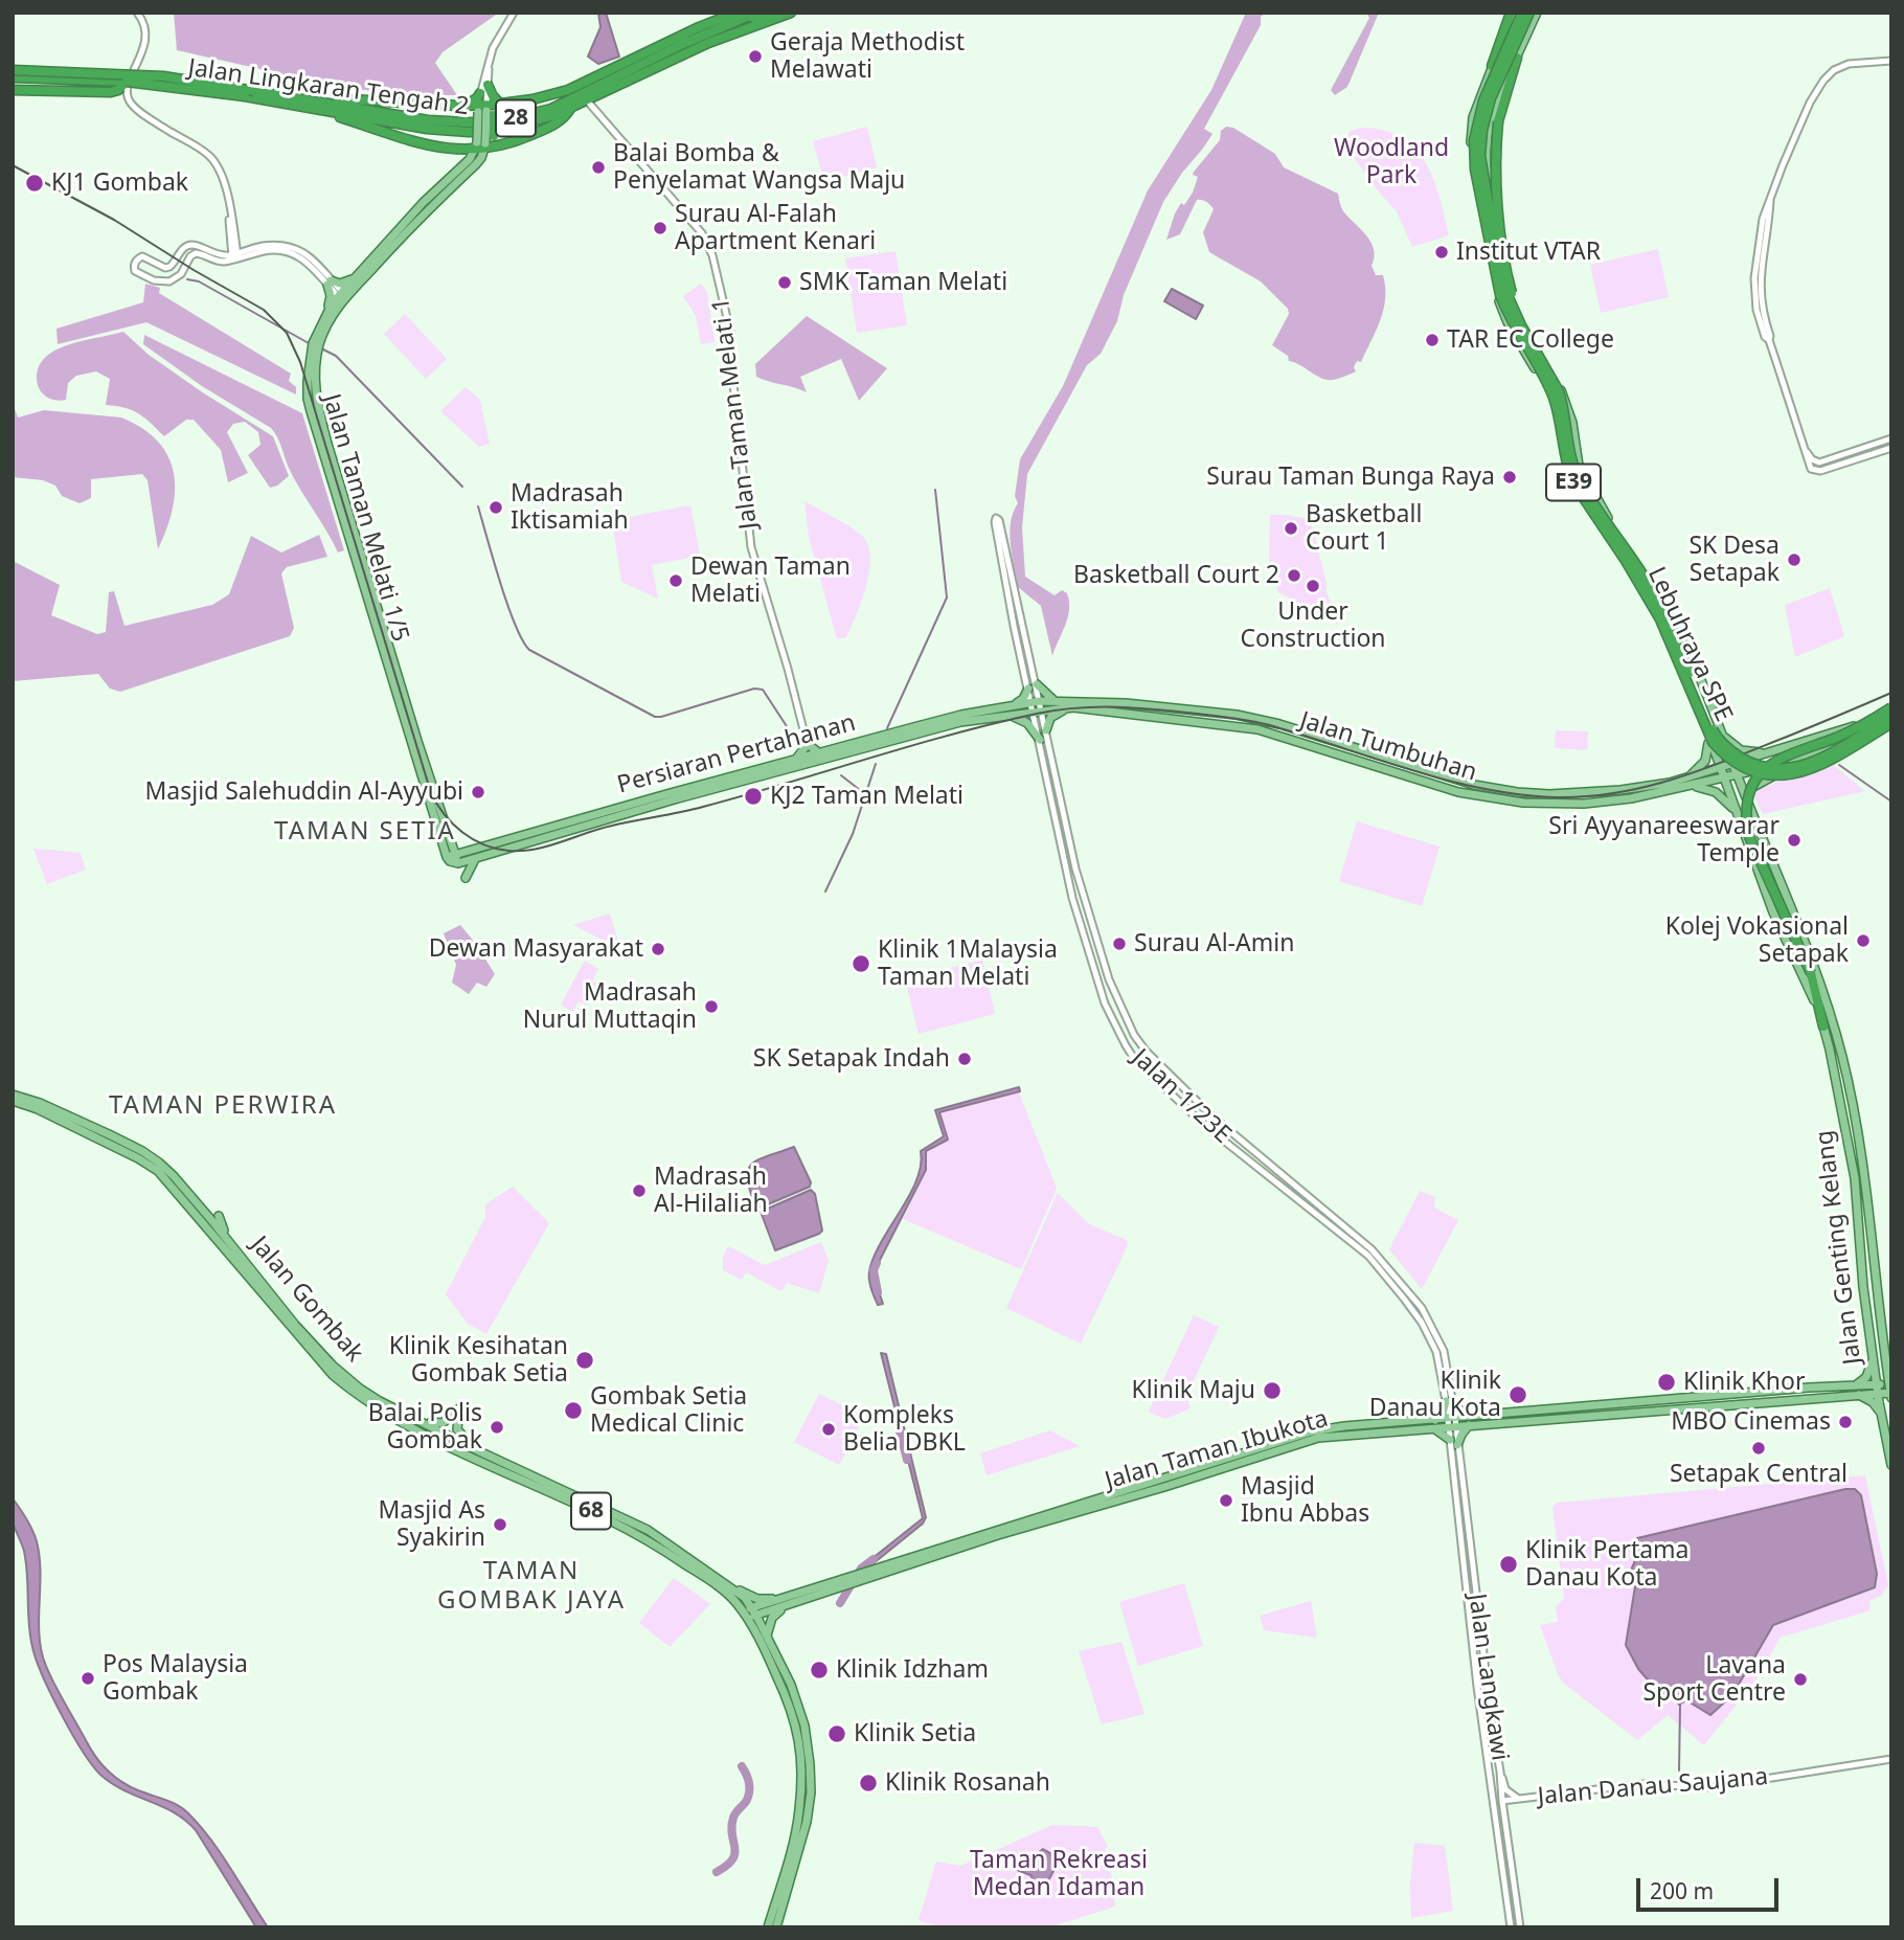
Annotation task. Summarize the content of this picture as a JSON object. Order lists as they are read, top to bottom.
{
  "streets": {
    "highway": [
      "Jalan Lingkaran Tengah 2",
      "28",
      "E39",
      "Lebuhraya SPE"
    ],
    "main road": [
      "Jalan Taman Melati 1/5",
      "Jalan Tumbuhan",
      "Persiaran Pertahanan",
      "Jalan Genting Kelang",
      "Jalan Gombak",
      "Jalan Taman Ibukota",
      "68"
    ],
    "street": [
      "Jalan Taman Melati 1",
      "Jalan 1/23E",
      "Jalan Langkawi",
      "Jalan Danau Saujana"
    ]
  },
  "crossings": [
    ["Jalan Lingkaran Tengah 2", "Jalan Taman Melati 1"],
    ["Jalan Taman Melati 1", "Persiaran Pertahanan"],
    ["Jalan Taman Melati 1/5", "Persiaran Pertahanan"],
    ["Lebuhraya SPE", "Jalan Tumbuhan"],
    ["Lebuhraya SPE", "Jalan Genting Kelang"],
    ["Jalan Tumbuhan", "Persiaran Pertahanan"],
    ["Jalan Tumbuhan", "Jalan 1/23E"],
    ["Jalan Tumbuhan", "Jalan Genting Kelang"],
    ["Persiaran Pertahanan", "Jalan 1/23E"],
    ["Jalan 1/23E", "Jalan Taman Ibukota"],
    ["Jalan 1/23E", "Jalan Langkawi"],
    ["Jalan Genting Kelang", "Jalan Taman Ibukota"],
    ["Jalan Gombak", "Jalan Taman Ibukota"],
    ["Jalan Taman Ibukota", "Jalan Langkawi"],
    ["Jalan Langkawi", "Jalan Danau Saujana"]
  ],
  "districts": ["TAMAN SETIA", "TAMAN PERWIRA", "TAMAN GOMBAK JAYA"],
  "parks": ["Woodland Park", "Taman Rekreasi Medan Idaman"],
  "places": [
    "Geraja Methodist Melawati",
    "Balai Bomba & Penyelamat Wangsa Maju",
    "KJ1 Gombak",
    "Surau Al-Falah Apartment Kenari",
    "Institut VTAR",
    "SMK Taman Melati",
    "TAR EC College",
    "Surau Taman Bunga Raya",
    "Madrasah Iktisamiah",
    "Basketball Court 1",
    "SK Desa Setapak",
    "Basketball Court 2",
    "Dewan Taman Melati",
    "Under Construction",
    "Masjid Salehuddin Al-Ayyubi",
    "KJ2 Taman Melati",
    "Sri Ayyanareeswarar Temple",
    "Kolej Vokasional Setapak",
    "Surau Al-Amin",
    "Dewan Masyarakat",
    "Klinik 1Malaysia Taman Melati",
    "Madrasah Nurul Muttaqin",
    "SK Setapak Indah",
    "Madrasah Al-Hilaliah",
    "Klinik Kesihatan Gombak Setia",
    "Klinik Khor",
    "Klinik Maju",
    "Klinik Danau Kota",
    "Gombak Setia Medical Clinic",
    "MBO Cinemas",
    "Balai Polis Gombak",
    "Kompleks Belia DBKL",
    "Setapak Central",
    "Masjid Ibnu Abbas",
    "Masjid As Syakirin",
    "Klinik Pertama Danau Kota",
    "Klinik Idzham",
    "Pos Malaysia Gombak",
    "Lavana Sport Centre",
    "Klinik Setia",
    "Klinik Rosanah"
  ],
  "scale_bar": "200 m"
}
